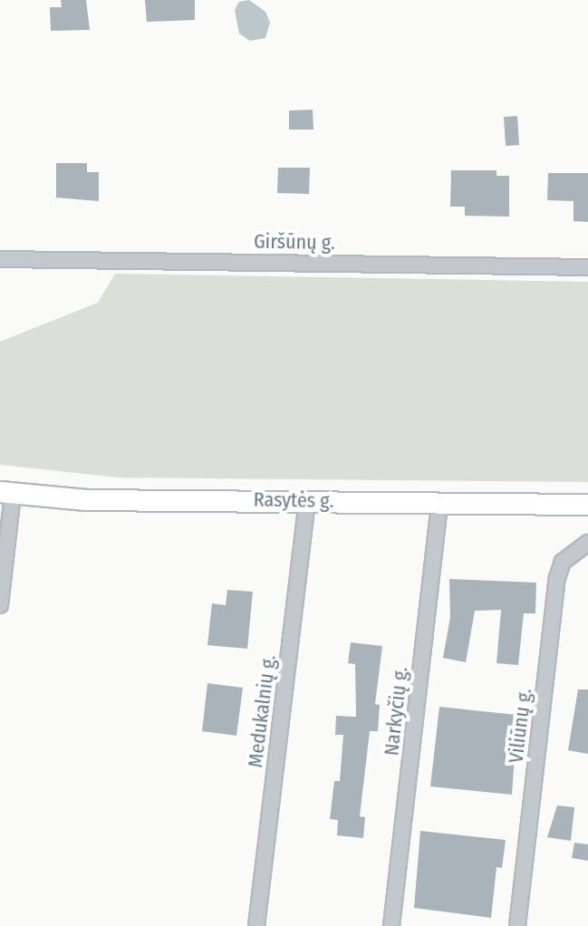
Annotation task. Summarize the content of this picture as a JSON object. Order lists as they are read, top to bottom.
{
  "streets": {
    "main road": ["Rasytės g."],
    "street": [
      "Giršūnų g.",
      "Medukalnių g.",
      "Narkyčių g.",
      "Viliūnų g."
    ]
  },
  "crossings": [
    ["Rasytės g.", "Medukalnių g."],
    ["Rasytės g.", "Narkyčių g."]
  ]
}
